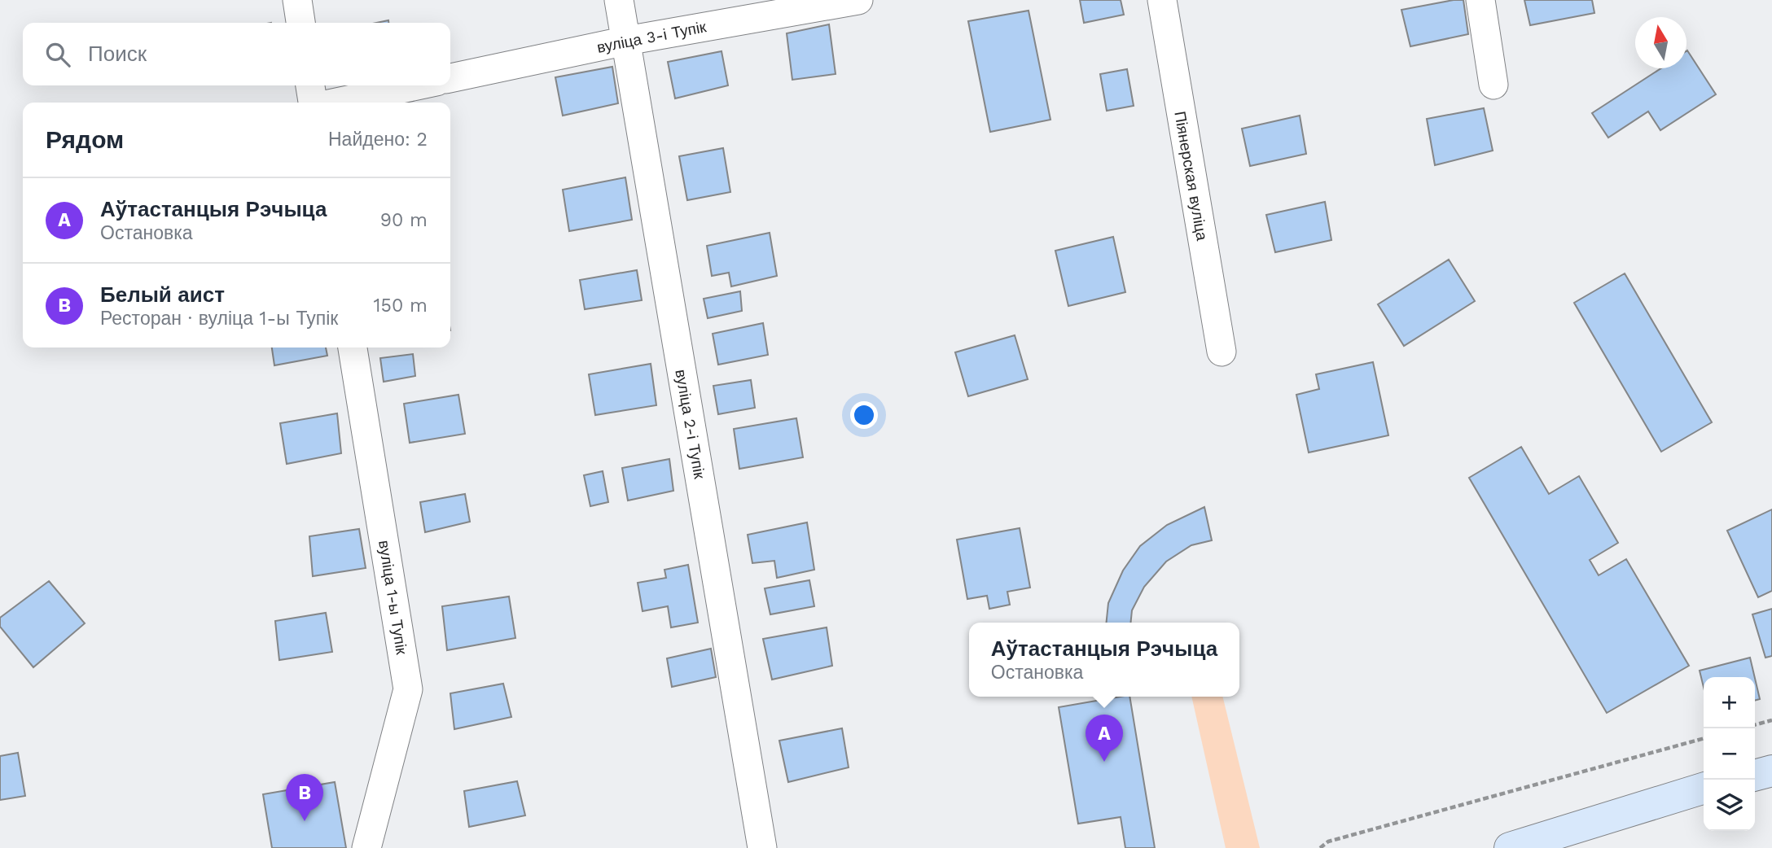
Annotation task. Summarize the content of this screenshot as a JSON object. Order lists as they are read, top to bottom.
{
  "streets": {
    "street": [
      "вуліца 3-і Тупік",
      "Піянерская вуліца",
      "вуліца 2-і Тупік",
      "вуліца 1-ы Тупік"
    ]
  },
  "crossings": [
    ["вуліца 3-і Тупік", "вуліца 2-і Тупік"]
  ],
  "north": "top",
  "page": {
    "search": "Поиск",
    "heading": ["Рядом", "Найдено: 2"],
    "list": [
      {
        "mark": "A",
        "name": "Аўтастанцыя Рэчыца",
        "note": "Остановка",
        "value": "90 m"
      },
      {
        "mark": "B",
        "name": "Белый аист",
        "note": "Ресторан · вуліца 1-ы Тупік",
        "value": "150 m"
      }
    ],
    "popup": ["Аўтастанцыя Рэчыца", "Остановка"],
    "map_buttons": ["+", "−"],
    "pins": ["A", "B"]
  }
}
